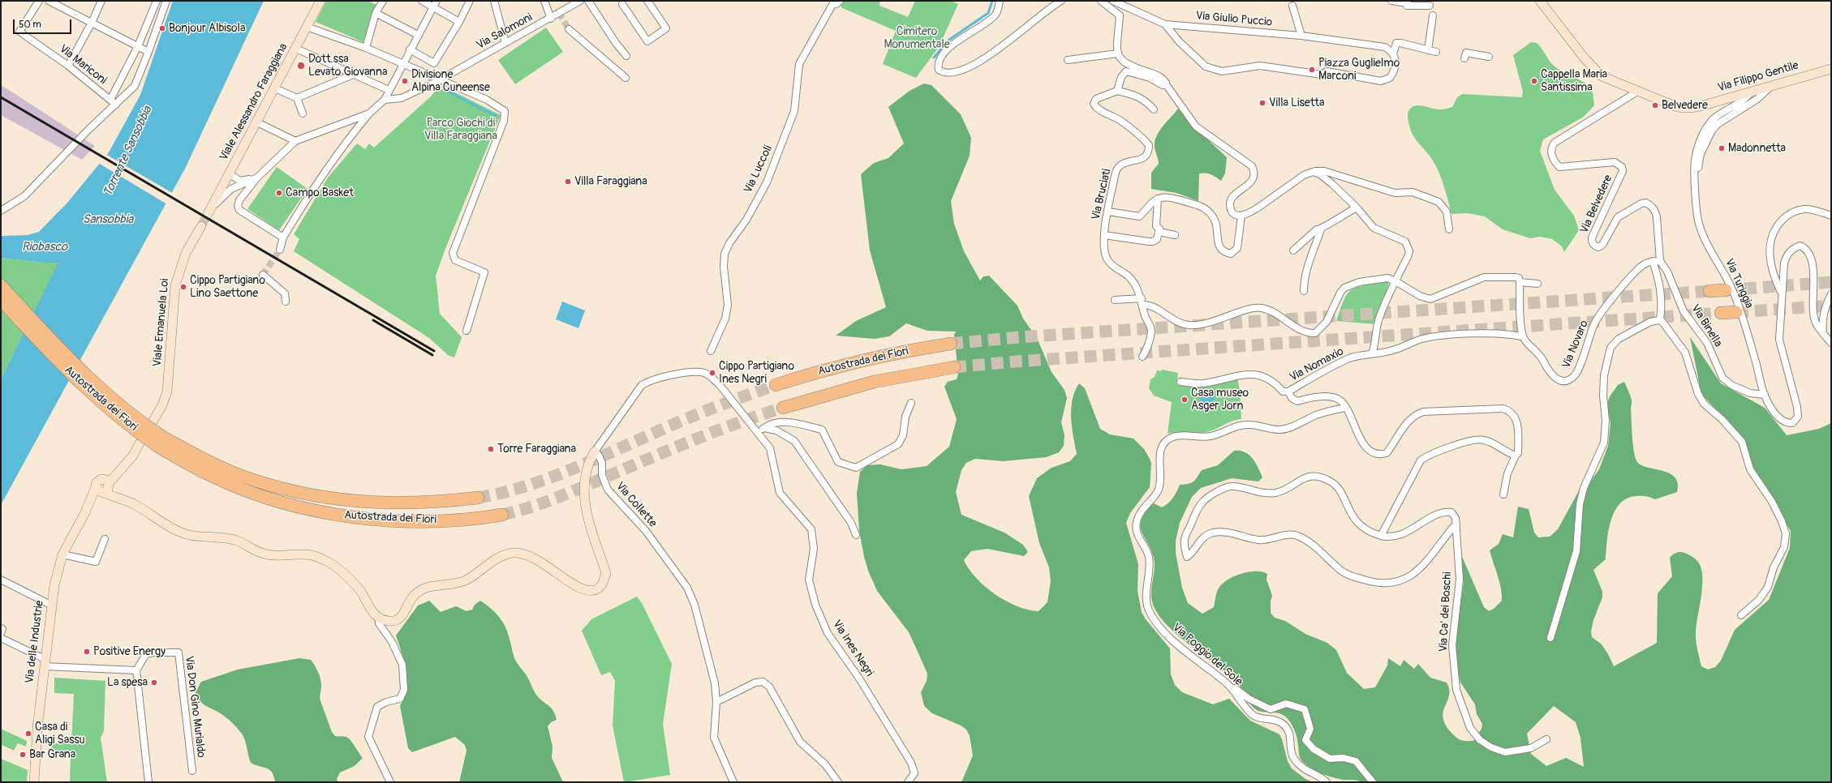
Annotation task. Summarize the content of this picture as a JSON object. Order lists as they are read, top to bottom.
{
  "streets": {
    "highway": ["Autostrada dei Fiori"],
    "street": [
      "Via Giulio Puccio",
      "Via Salomoni",
      "Via Mariconi",
      "Via Filippo Gentile",
      "Viale Alessandro Faraggiana",
      "Via Luccoli",
      "Via Bruciati",
      "Via Belvedere",
      "Via Turiggia",
      "Viale Emanuela Loi",
      "Via Binella",
      "Via Novaro",
      "Via Nomaxio",
      "Via Collette",
      "Via Ca' dei Boschi",
      "Via delle Industrie",
      "Via Ines Negri",
      "Via Poggio del Sole",
      "Via Don Gino Murialdo"
    ]
  },
  "crossings": [
    ["Via Filippo Gentile", "Via Belvedere"],
    ["Via Filippo Gentile", "Via Turiggia"],
    ["Via Belvedere", "Via Binella"],
    ["Via Belvedere", "Via Novaro"],
    ["Via Turiggia", "Via Binella"],
    ["Via Binella", "Via Novaro"],
    ["Via Novaro", "Via Nomaxio"],
    ["Via Nomaxio", "Via Poggio del Sole"],
    ["Via Collette", "Via Ines Negri"]
  ],
  "water": ["Torrente Sansobbia", "Sansobbia", "Riobasco"],
  "parks": ["Cimitero Monumentale", "Parco Giochi di Villa Faraggiana"],
  "places": [
    "Bonjour Albisola",
    "Dott.ssa Levato Giovanna",
    "Piazza Guglielmo Marconi",
    "Divisione Alpina Cuneense",
    "Cappella Maria Santissima",
    "Villa Lisetta",
    "Belvedere",
    "Madonnetta",
    "Villa Faraggiana",
    "Campo Basket",
    "Cippo Partigiano Lino Saettone",
    "Cippo Partigiano Ines Negri",
    "Casa museo Asger Jorn",
    "Torre Faraggiana",
    "Positive Energy",
    "La spesa",
    "Casa di Aligi Sassu",
    "Bar Grana"
  ],
  "scale_bar": "50 m"
}
